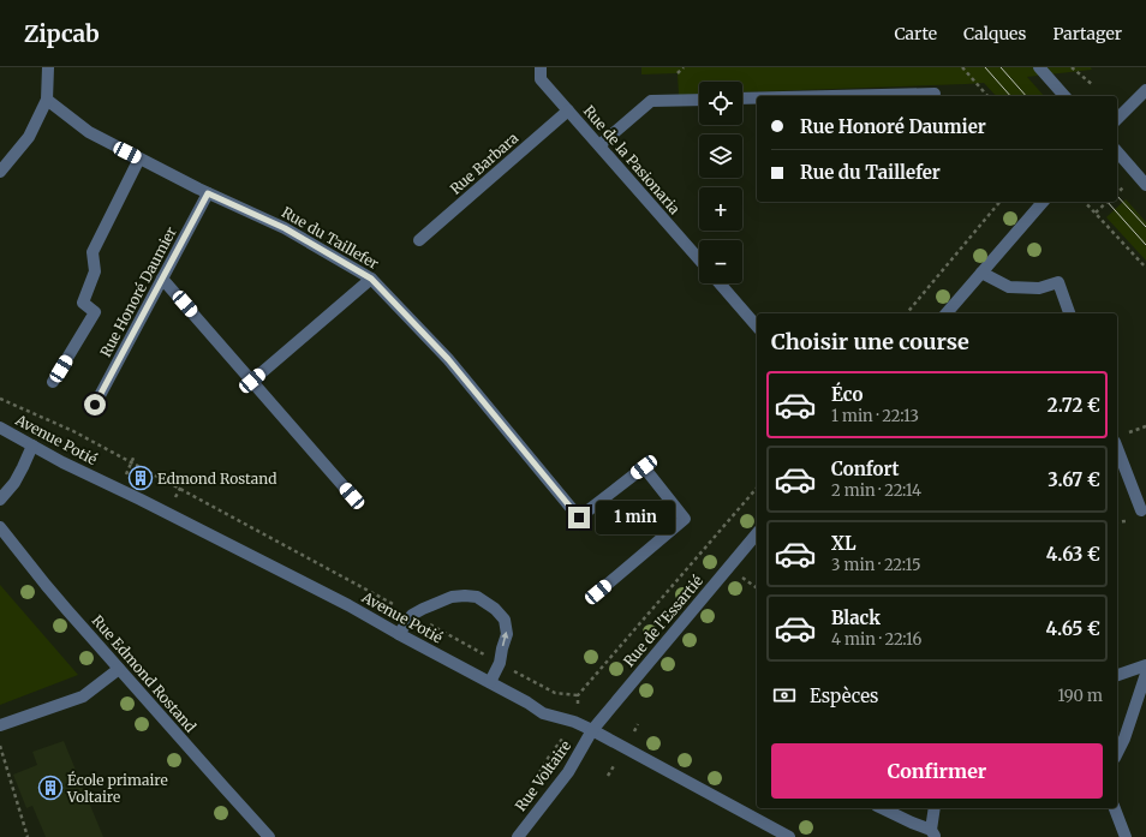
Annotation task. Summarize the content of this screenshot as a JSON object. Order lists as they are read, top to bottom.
{
  "streets": {
    "street": [
      "Rue de la Pasionaria",
      "Rue Barbara",
      "Rue du Taillefer",
      "Rue Honoré Daumier",
      "Avenue Potié",
      "Rue de l'Essartié",
      "Rue Edmond Rostand",
      "Rue Voltaire"
    ]
  },
  "crossings": [
    ["Rue de la Pasionaria", "Rue Barbara"],
    ["Rue du Taillefer", "Rue Honoré Daumier"],
    ["Avenue Potié", "Rue de l'Essartié"],
    ["Avenue Potié", "Rue Voltaire"],
    ["Rue de l'Essartié", "Rue Voltaire"]
  ],
  "places": {
    "building": ["Edmond Rostand", "École primaire Voltaire"]
  },
  "page": {
    "header": "Zipcab",
    "nav": ["Carte", "Calques", "Partager"],
    "map_buttons": ["+", "−"],
    "banner": ["Rue Honoré Daumier", "Rue du Taillefer"],
    "heading": "Choisir une course",
    "list": [
      {
        "name": "Éco",
        "note": "1 min · 22:13",
        "value": "2.72 €"
      },
      {
        "name": "Confort",
        "note": "2 min · 22:14",
        "value": "3.67 €"
      },
      {
        "name": "XL",
        "note": "3 min · 22:15",
        "value": "4.63 €"
      },
      {
        "name": "Black",
        "note": "4 min · 22:16",
        "value": "4.65 €"
      }
    ],
    "bubble": "1 min",
    "pay": ["Espèces", "190 m"],
    "buttons": "Confirmer"
  }
}
